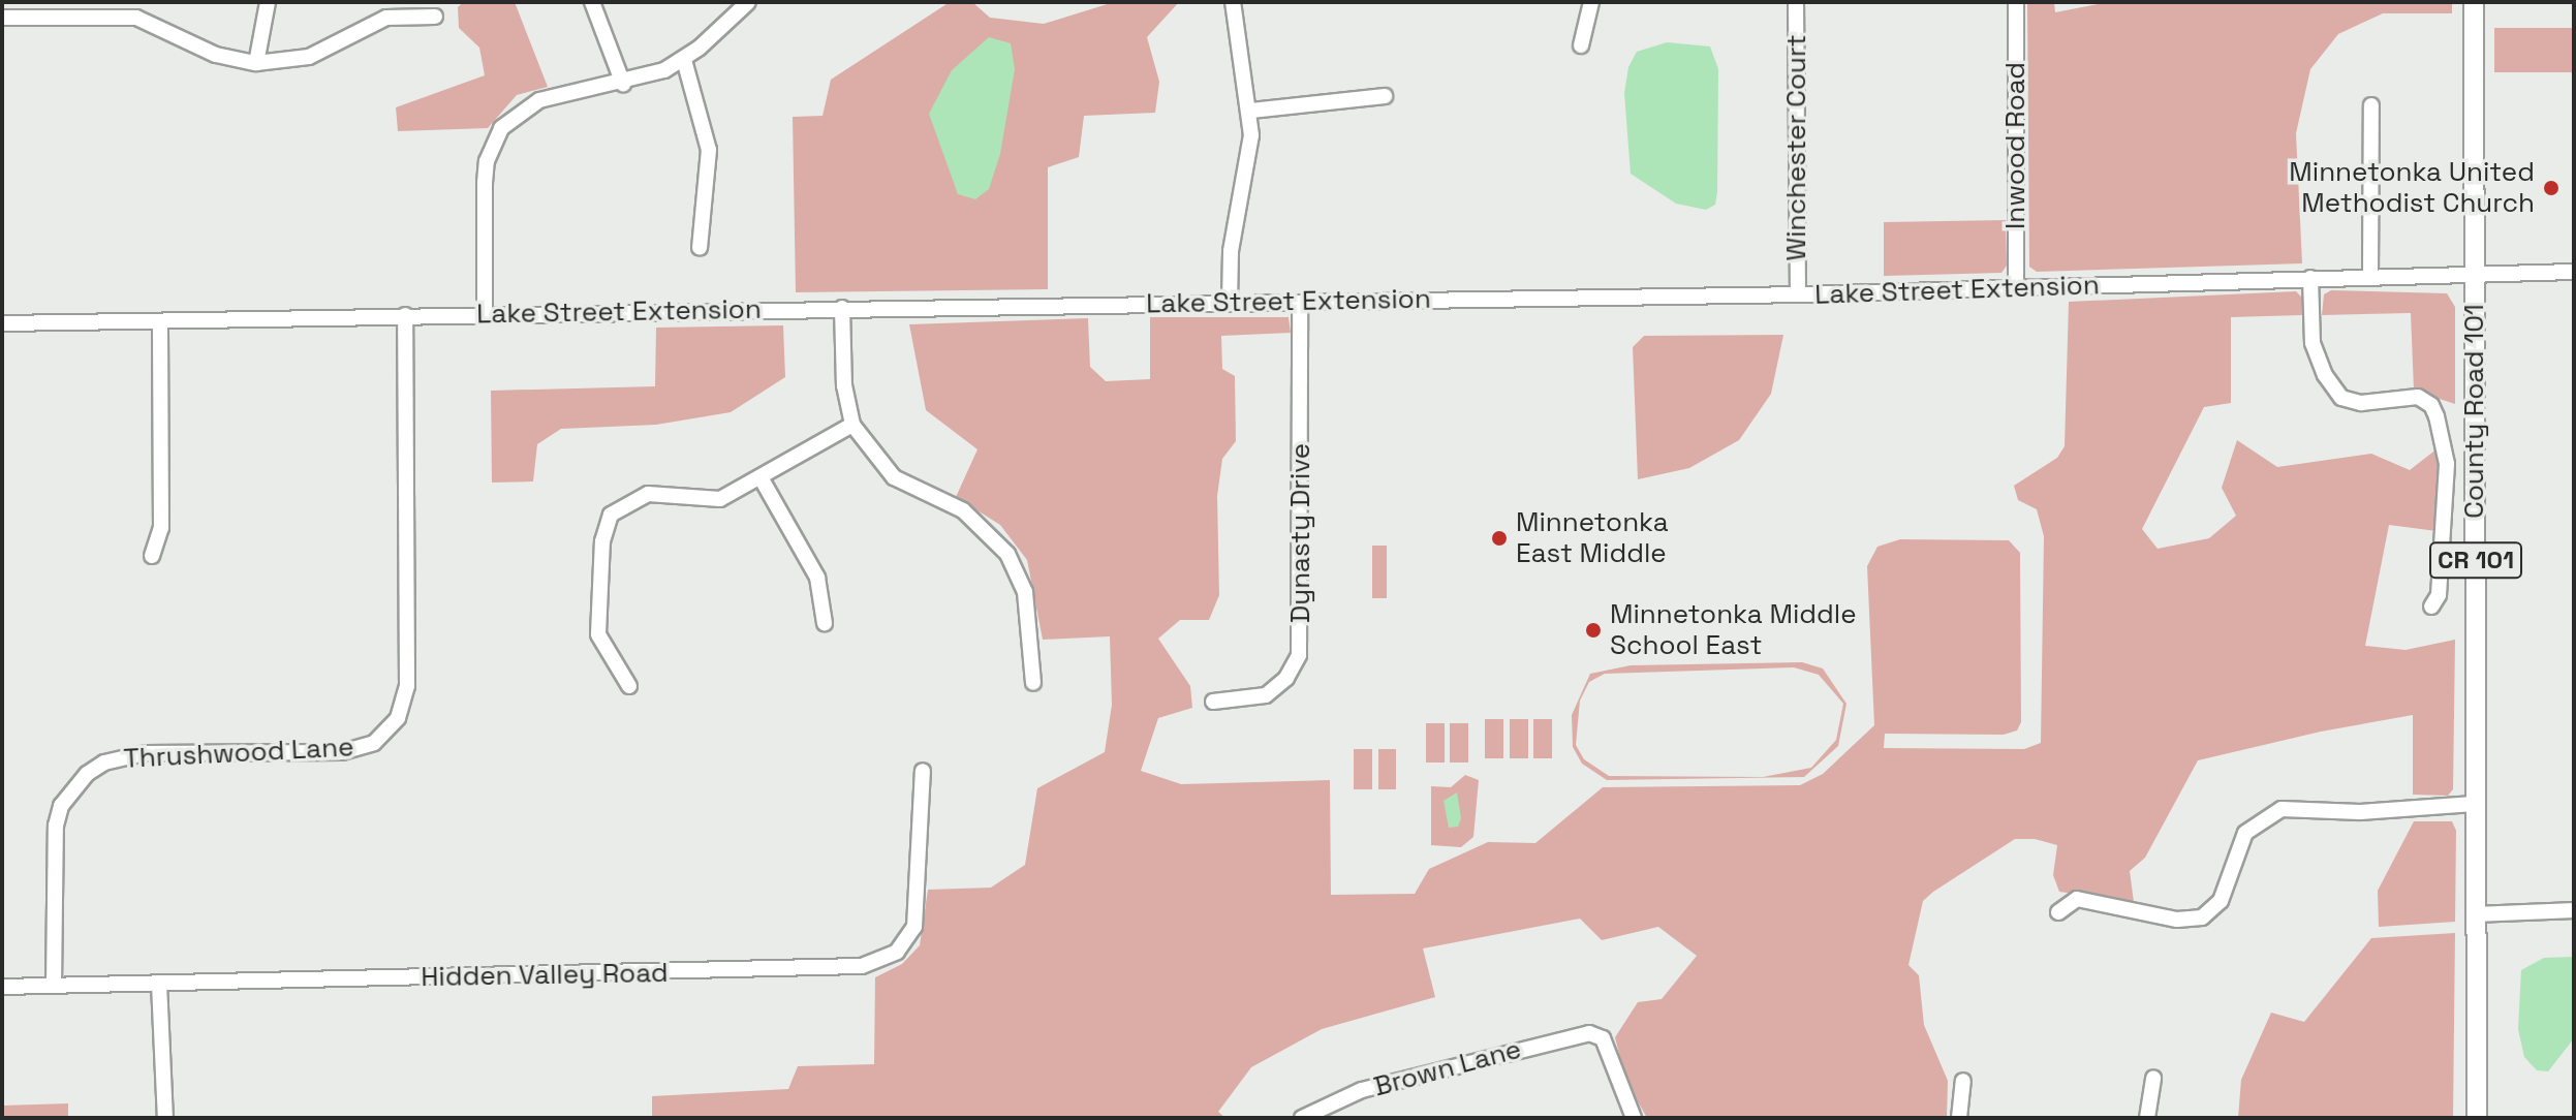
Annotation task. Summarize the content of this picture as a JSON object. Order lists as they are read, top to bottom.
{
  "streets": {
    "main road": ["County Road 101", "CR 101"],
    "street": [
      "Inwood Road",
      "Winchester Court",
      "Lake Street Extension",
      "Dynasty Drive",
      "Thrushwood Lane",
      "Hidden Valley Road",
      "Brown Lane"
    ]
  },
  "crossings": [
    ["Inwood Road", "Lake Street Extension"],
    ["Winchester Court", "Lake Street Extension"],
    ["Lake Street Extension", "County Road 101"],
    ["Lake Street Extension", "Dynasty Drive"],
    ["Lake Street Extension", "Thrushwood Lane"],
    ["Thrushwood Lane", "Hidden Valley Road"]
  ],
  "places": ["Minnetonka United Methodist Church", "Minnetonka East Middle", "Minnetonka Middle School East"]
}
